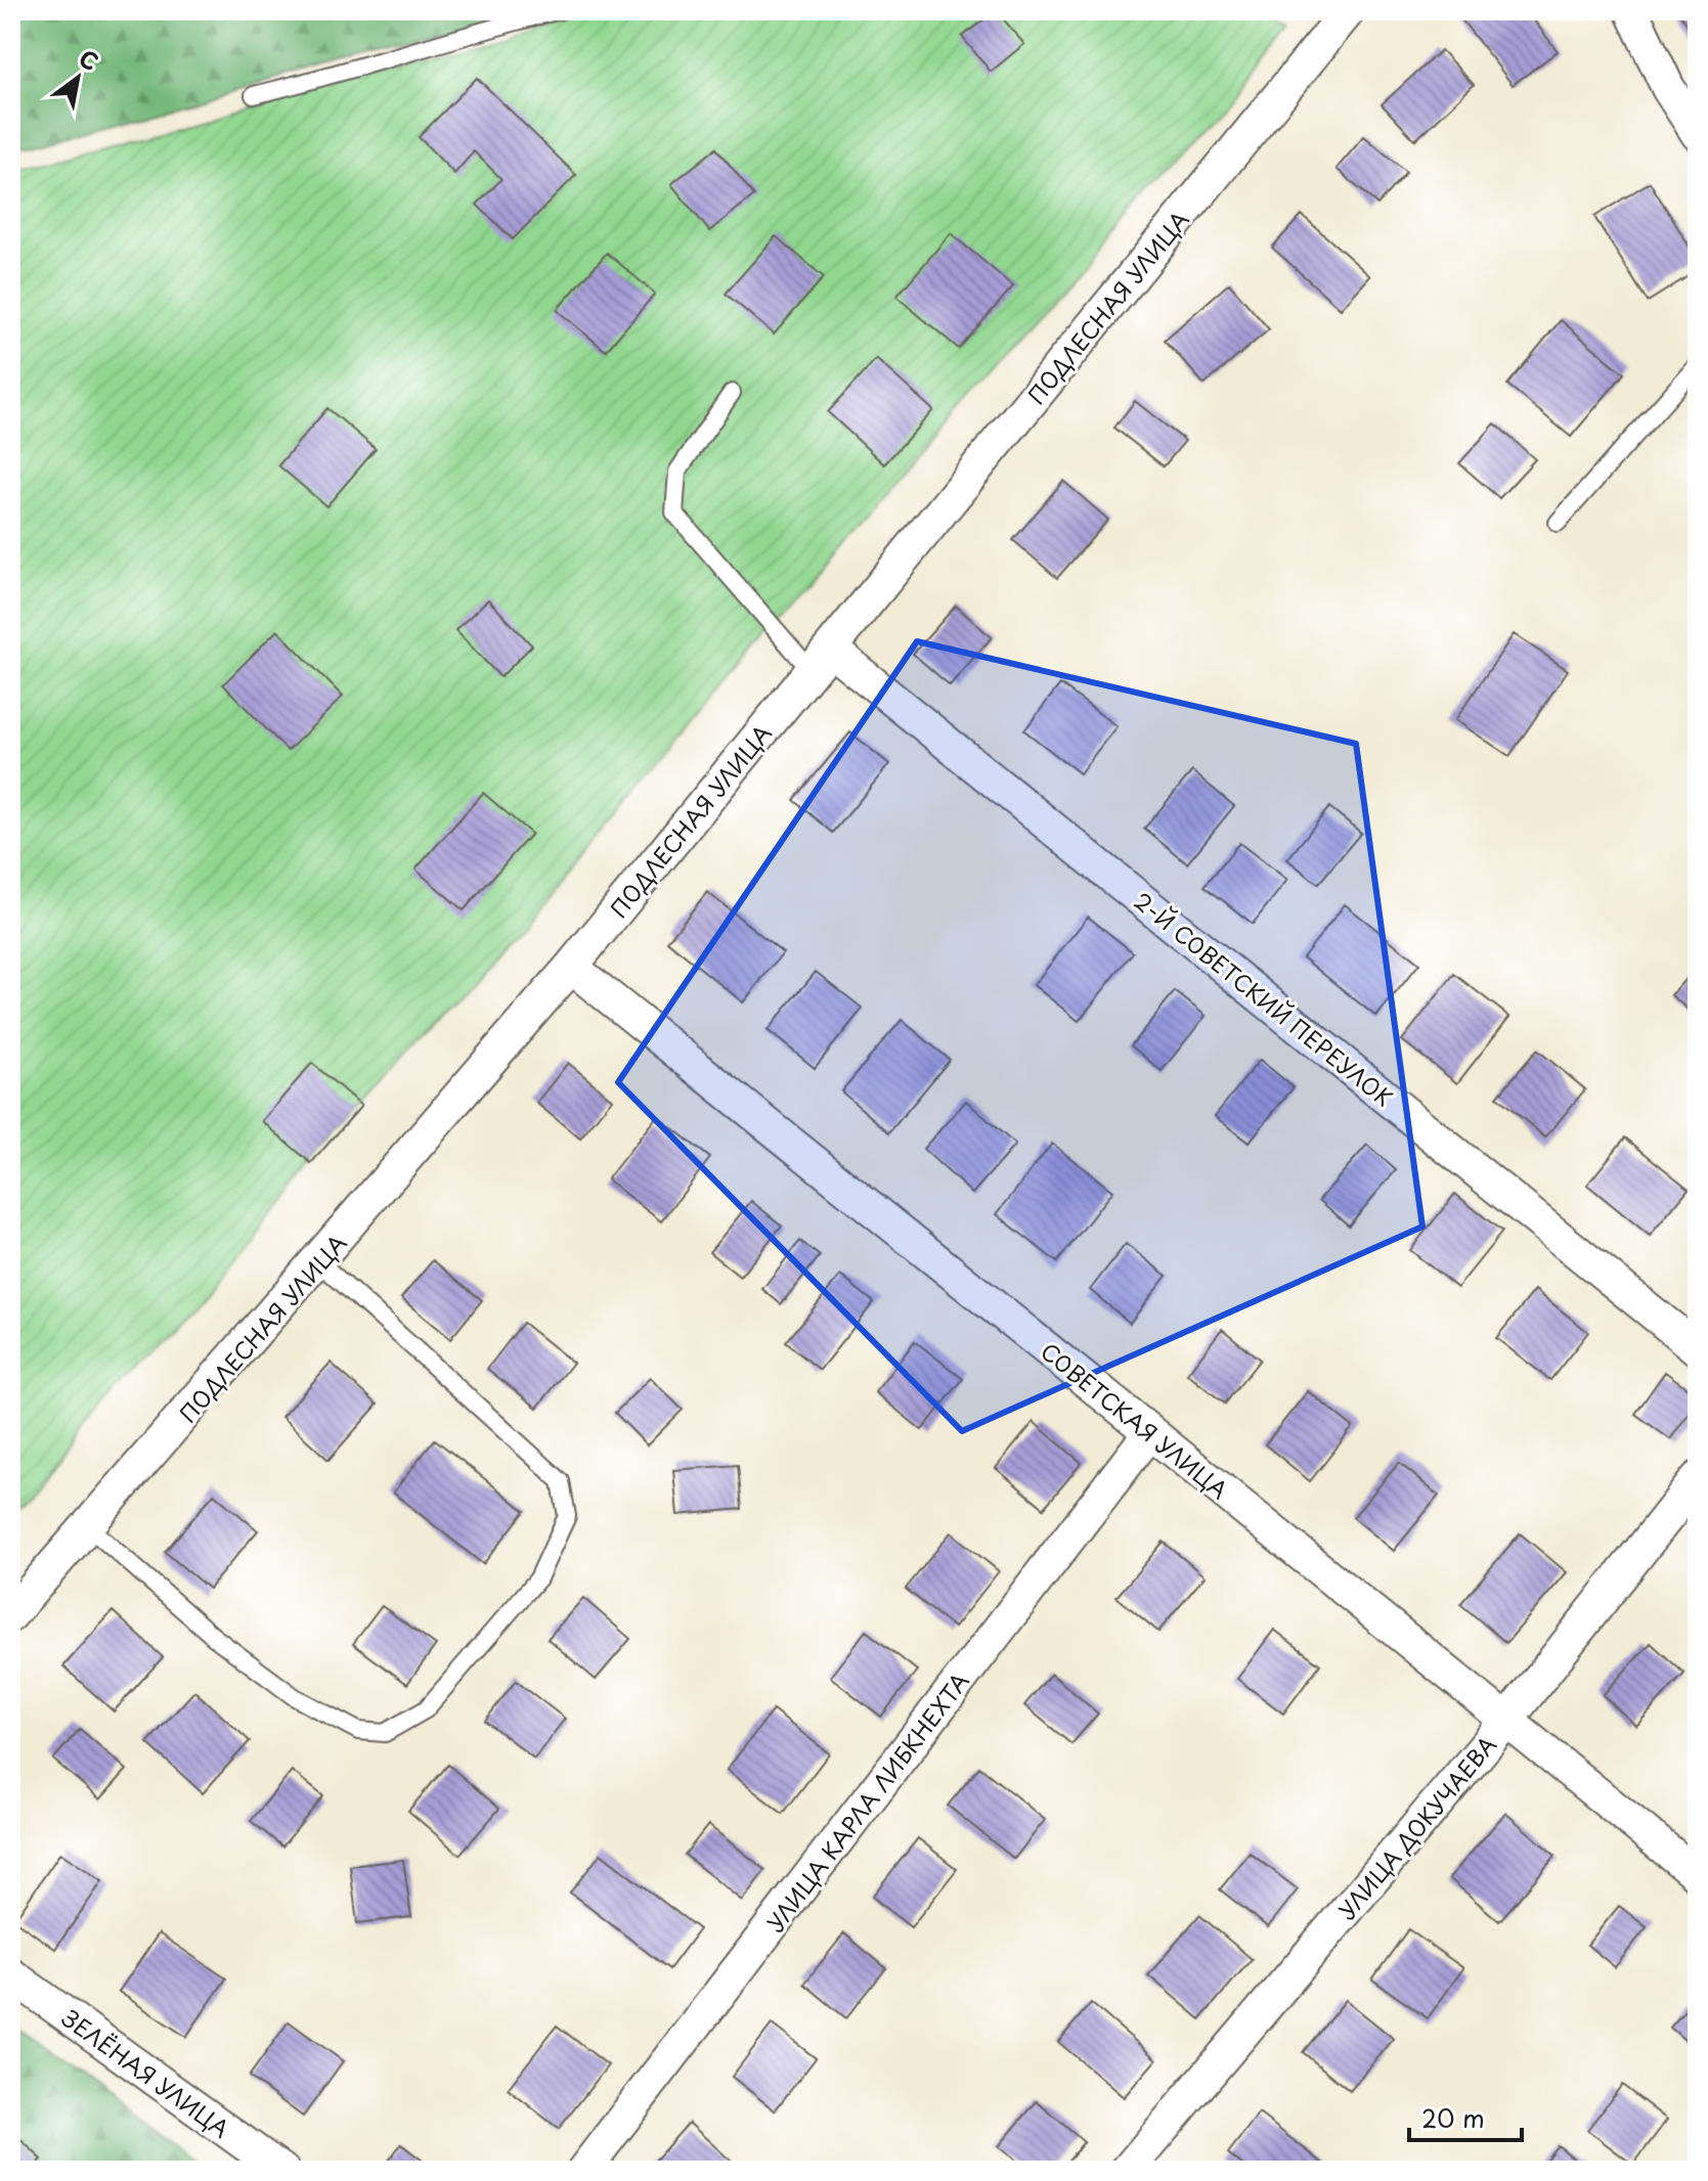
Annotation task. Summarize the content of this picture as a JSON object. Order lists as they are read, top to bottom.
{
  "streets": {
    "street": [
      "ПОДЛЕСНАЯ УЛИЦА",
      "2-Й СОВЕТСКИЙ ПЕРЕУЛОК",
      "СОВЕТСКАЯ УЛИЦА",
      "УЛИЦА КАРЛА ЛИБКНЕХТА",
      "УЛИЦА ДОКУЧАЕВА",
      "ЗЕЛЁНАЯ УЛИЦА"
    ]
  },
  "crossings": [
    ["ПОДЛЕСНАЯ УЛИЦА", "2-Й СОВЕТСКИЙ ПЕРЕУЛОК"],
    ["ПОДЛЕСНАЯ УЛИЦА", "СОВЕТСКАЯ УЛИЦА"],
    ["СОВЕТСКАЯ УЛИЦА", "УЛИЦА КАРЛА ЛИБКНЕХТА"],
    ["СОВЕТСКАЯ УЛИЦА", "УЛИЦА ДОКУЧАЕВА"]
  ],
  "scale_bar": "20 m",
  "north": "top right"
}
